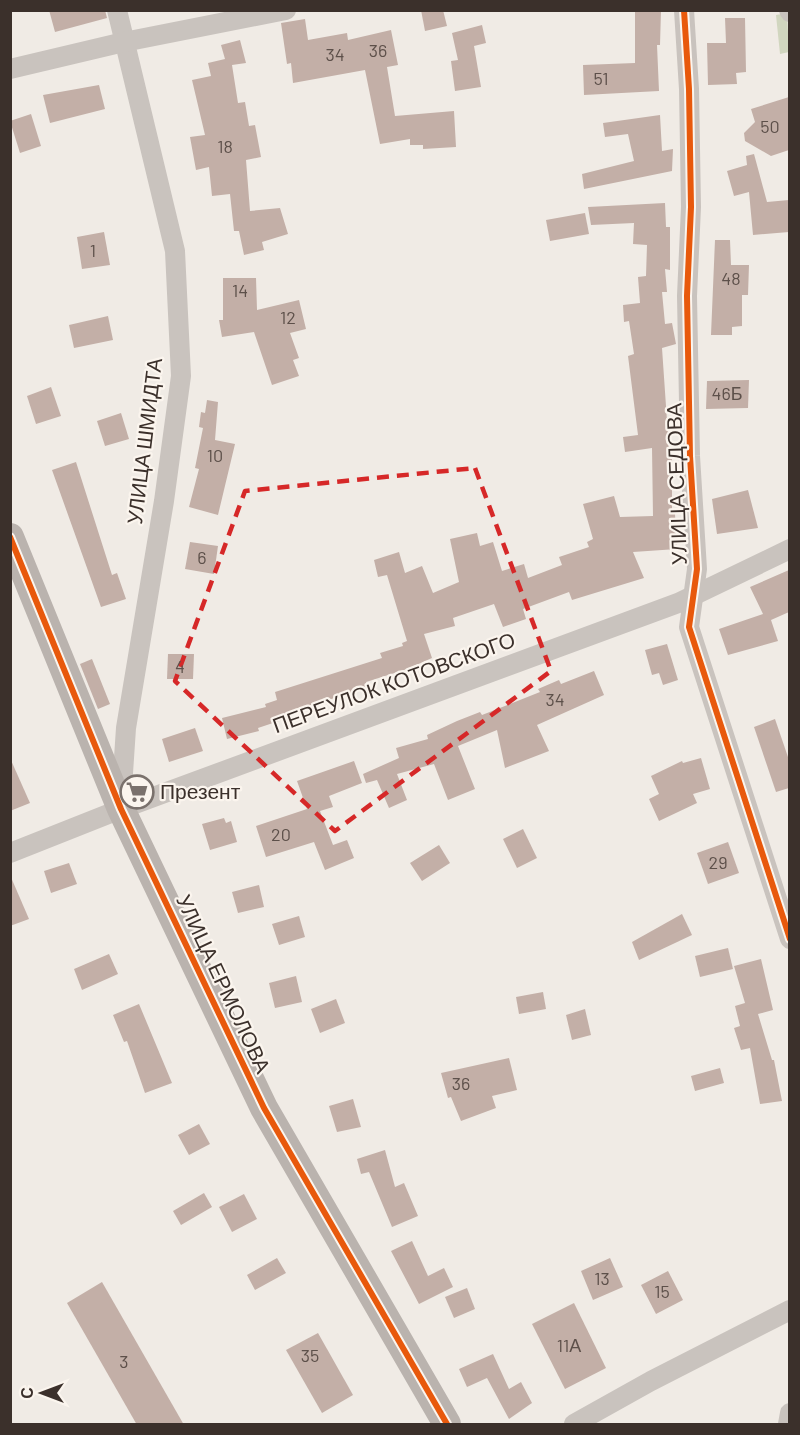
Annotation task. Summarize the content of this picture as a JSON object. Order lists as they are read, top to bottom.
{
  "streets": {
    "street": [
      "УЛИЦА ШМИДТА",
      "УЛИЦА СЕДОВА",
      "ПЕРЕУЛОК КОТОВСКОГО",
      "УЛИЦА ЕРМОЛОВА"
    ]
  },
  "crossings": [
    ["УЛИЦА ШМИДТА", "ПЕРЕУЛОК КОТОВСКОГО"],
    ["УЛИЦА ШМИДТА", "УЛИЦА ЕРМОЛОВА"],
    ["УЛИЦА СЕДОВА", "ПЕРЕУЛОК КОТОВСКОГО"],
    ["ПЕРЕУЛОК КОТОВСКОГО", "УЛИЦА ЕРМОЛОВА"]
  ],
  "places": {
    "supermarket": ["Презент"]
  },
  "house_numbers": [
    "36",
    "34",
    "51",
    "50",
    "18",
    "1",
    "48",
    "14",
    "12",
    "46Б",
    "10",
    "6",
    "4",
    "34",
    "20",
    "29",
    "36",
    "13",
    "15",
    "11А",
    "35",
    "3"
  ],
  "north": "left"
}
